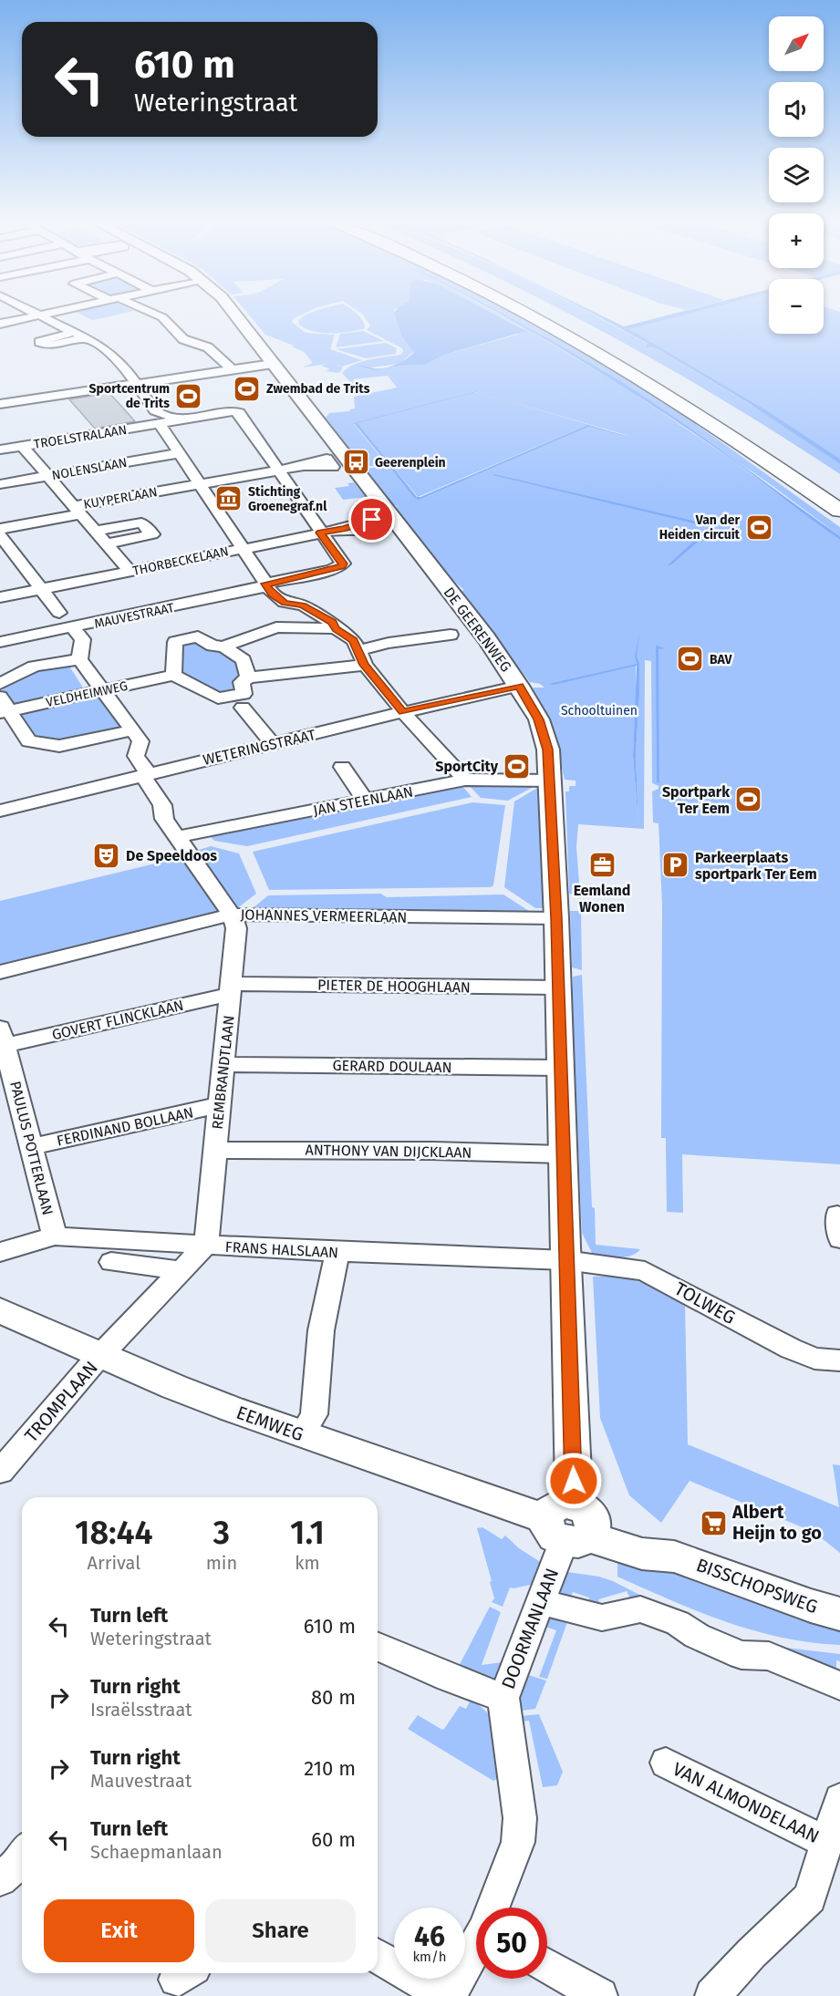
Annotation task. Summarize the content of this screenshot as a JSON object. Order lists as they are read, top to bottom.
{
  "streets": {
    "main road": ["DE GEERENWEG", "EEMWEG", "BISSCHOPSWEG"],
    "street": [
      "TROELSTRALAAN",
      "NOLENSLAAN",
      "KUYPERLAAN",
      "THORBECKELAAN",
      "MAUVESTRAAT",
      "VELDHEIMWEG",
      "WETERINGSTRAAT",
      "JAN STEENLAAN",
      "JOHANNES VERMEERLAAN",
      "PIETER DE HOOGHLAAN",
      "GOVERT FLINCKLAAN",
      "GERARD DOULAAN",
      "REMBRANDTLAAN",
      "FERDINAND BOLLAAN",
      "PAULUS POTTERLAAN",
      "ANTHONY VAN DIJCKLAAN",
      "FRANS HALSLAAN",
      "TOLWEG",
      "TROMPLAAN",
      "DOORMANLAAN",
      "VAN ALMONDELAAN"
    ]
  },
  "crossings": [
    ["TROELSTRALAAN", "KUYPERLAAN"],
    ["THORBECKELAAN", "MAUVESTRAAT"],
    ["DE GEERENWEG", "WETERINGSTRAAT"],
    ["DE GEERENWEG", "JAN STEENLAAN"],
    ["DE GEERENWEG", "JOHANNES VERMEERLAAN"],
    ["DE GEERENWEG", "PIETER DE HOOGHLAAN"],
    ["DE GEERENWEG", "GERARD DOULAAN"],
    ["DE GEERENWEG", "ANTHONY VAN DIJCKLAAN"],
    ["DE GEERENWEG", "FRANS HALSLAAN"],
    ["DE GEERENWEG", "TOLWEG"],
    ["DE GEERENWEG", "EEMWEG"],
    ["DE GEERENWEG", "BISSCHOPSWEG"],
    ["DE GEERENWEG", "DOORMANLAAN"],
    ["WETERINGSTRAAT", "REMBRANDTLAAN"],
    ["JAN STEENLAAN", "REMBRANDTLAAN"],
    ["JOHANNES VERMEERLAAN", "REMBRANDTLAAN"],
    ["PIETER DE HOOGHLAAN", "GOVERT FLINCKLAAN"],
    ["PIETER DE HOOGHLAAN", "REMBRANDTLAAN"],
    ["GOVERT FLINCKLAAN", "REMBRANDTLAAN"],
    ["GOVERT FLINCKLAAN", "PAULUS POTTERLAAN"],
    ["GERARD DOULAAN", "REMBRANDTLAAN"],
    ["REMBRANDTLAAN", "FERDINAND BOLLAAN"],
    ["REMBRANDTLAAN", "ANTHONY VAN DIJCKLAAN"],
    ["REMBRANDTLAAN", "FRANS HALSLAAN"],
    ["FERDINAND BOLLAAN", "PAULUS POTTERLAAN"],
    ["PAULUS POTTERLAAN", "FRANS HALSLAAN"],
    ["FRANS HALSLAAN", "TOLWEG"],
    ["TROMPLAAN", "EEMWEG"],
    ["EEMWEG", "BISSCHOPSWEG"],
    ["EEMWEG", "DOORMANLAAN"],
    ["BISSCHOPSWEG", "DOORMANLAAN"]
  ],
  "parks": ["Schooltuinen"],
  "places": {
    "sports": [
      "Zwembad de Trits",
      "Sportcentrum de Trits",
      "Van der Heiden circuit",
      "BAV",
      "SportCity",
      "Sportpark Ter Eem"
    ],
    "bus stop": ["Geerenplein"],
    "museum": ["Stichting Groenegraf.nl"],
    "theatre": ["De Speeldoos"],
    "office": ["Eemland Wonen"],
    "parking": ["Parkeerplaats sportpark Ter Eem"],
    "supermarket": ["Albert Heijn to go"]
  },
  "north": "top right",
  "page": {
    "map_buttons": ["+", "−"],
    "turn": ["610 m", "Weteringstraat"],
    "eta": [
      "18:44",
      "Arrival",
      "3",
      "min",
      "1.1",
      "km"
    ],
    "list": [
      {
        "name": "Turn left",
        "note": "Weteringstraat",
        "value": "610 m"
      },
      {
        "name": "Turn right",
        "note": "Israëlsstraat",
        "value": "80 m"
      },
      {
        "name": "Turn right",
        "note": "Mauvestraat",
        "value": "210 m"
      },
      {
        "name": "Turn left",
        "note": "Schaepmanlaan",
        "value": "60 m"
      }
    ],
    "buttons": ["Exit", "Share"],
    "speed": "46 km/h",
    "limit": "50"
  }
}
